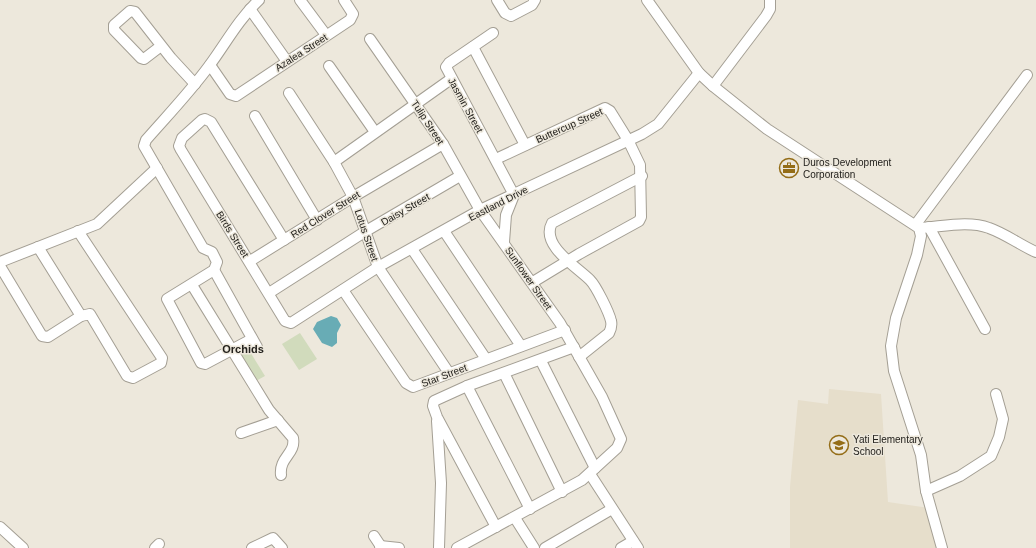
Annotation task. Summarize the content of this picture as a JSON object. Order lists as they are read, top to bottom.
{
  "streets": {
    "street": [
      "Azalea Street",
      "Jasmin Street",
      "Tulip Street",
      "Buttercup Street",
      "Eastland Drive",
      "Daisy Street",
      "Red Clover Street",
      "Birds Street",
      "Lotus Street",
      "Sunflower Street",
      "Star Street"
    ]
  },
  "crossings": [
    ["Jasmin Street", "Buttercup Street"],
    ["Jasmin Street", "Eastland Drive"],
    ["Tulip Street", "Eastland Drive"],
    ["Tulip Street", "Daisy Street"],
    ["Tulip Street", "Red Clover Street"],
    ["Tulip Street", "Sunflower Street"],
    ["Buttercup Street", "Eastland Drive"],
    ["Eastland Drive", "Birds Street"],
    ["Eastland Drive", "Lotus Street"],
    ["Eastland Drive", "Sunflower Street"],
    ["Eastland Drive", "Star Street"],
    ["Daisy Street", "Birds Street"],
    ["Daisy Street", "Lotus Street"],
    ["Red Clover Street", "Birds Street"],
    ["Red Clover Street", "Lotus Street"],
    ["Lotus Street", "Star Street"],
    ["Sunflower Street", "Star Street"]
  ],
  "districts": ["Orchids"],
  "places": {
    "office": ["Duros Development Corporation"],
    "school or university": ["Yati Elementary School"]
  }
}
